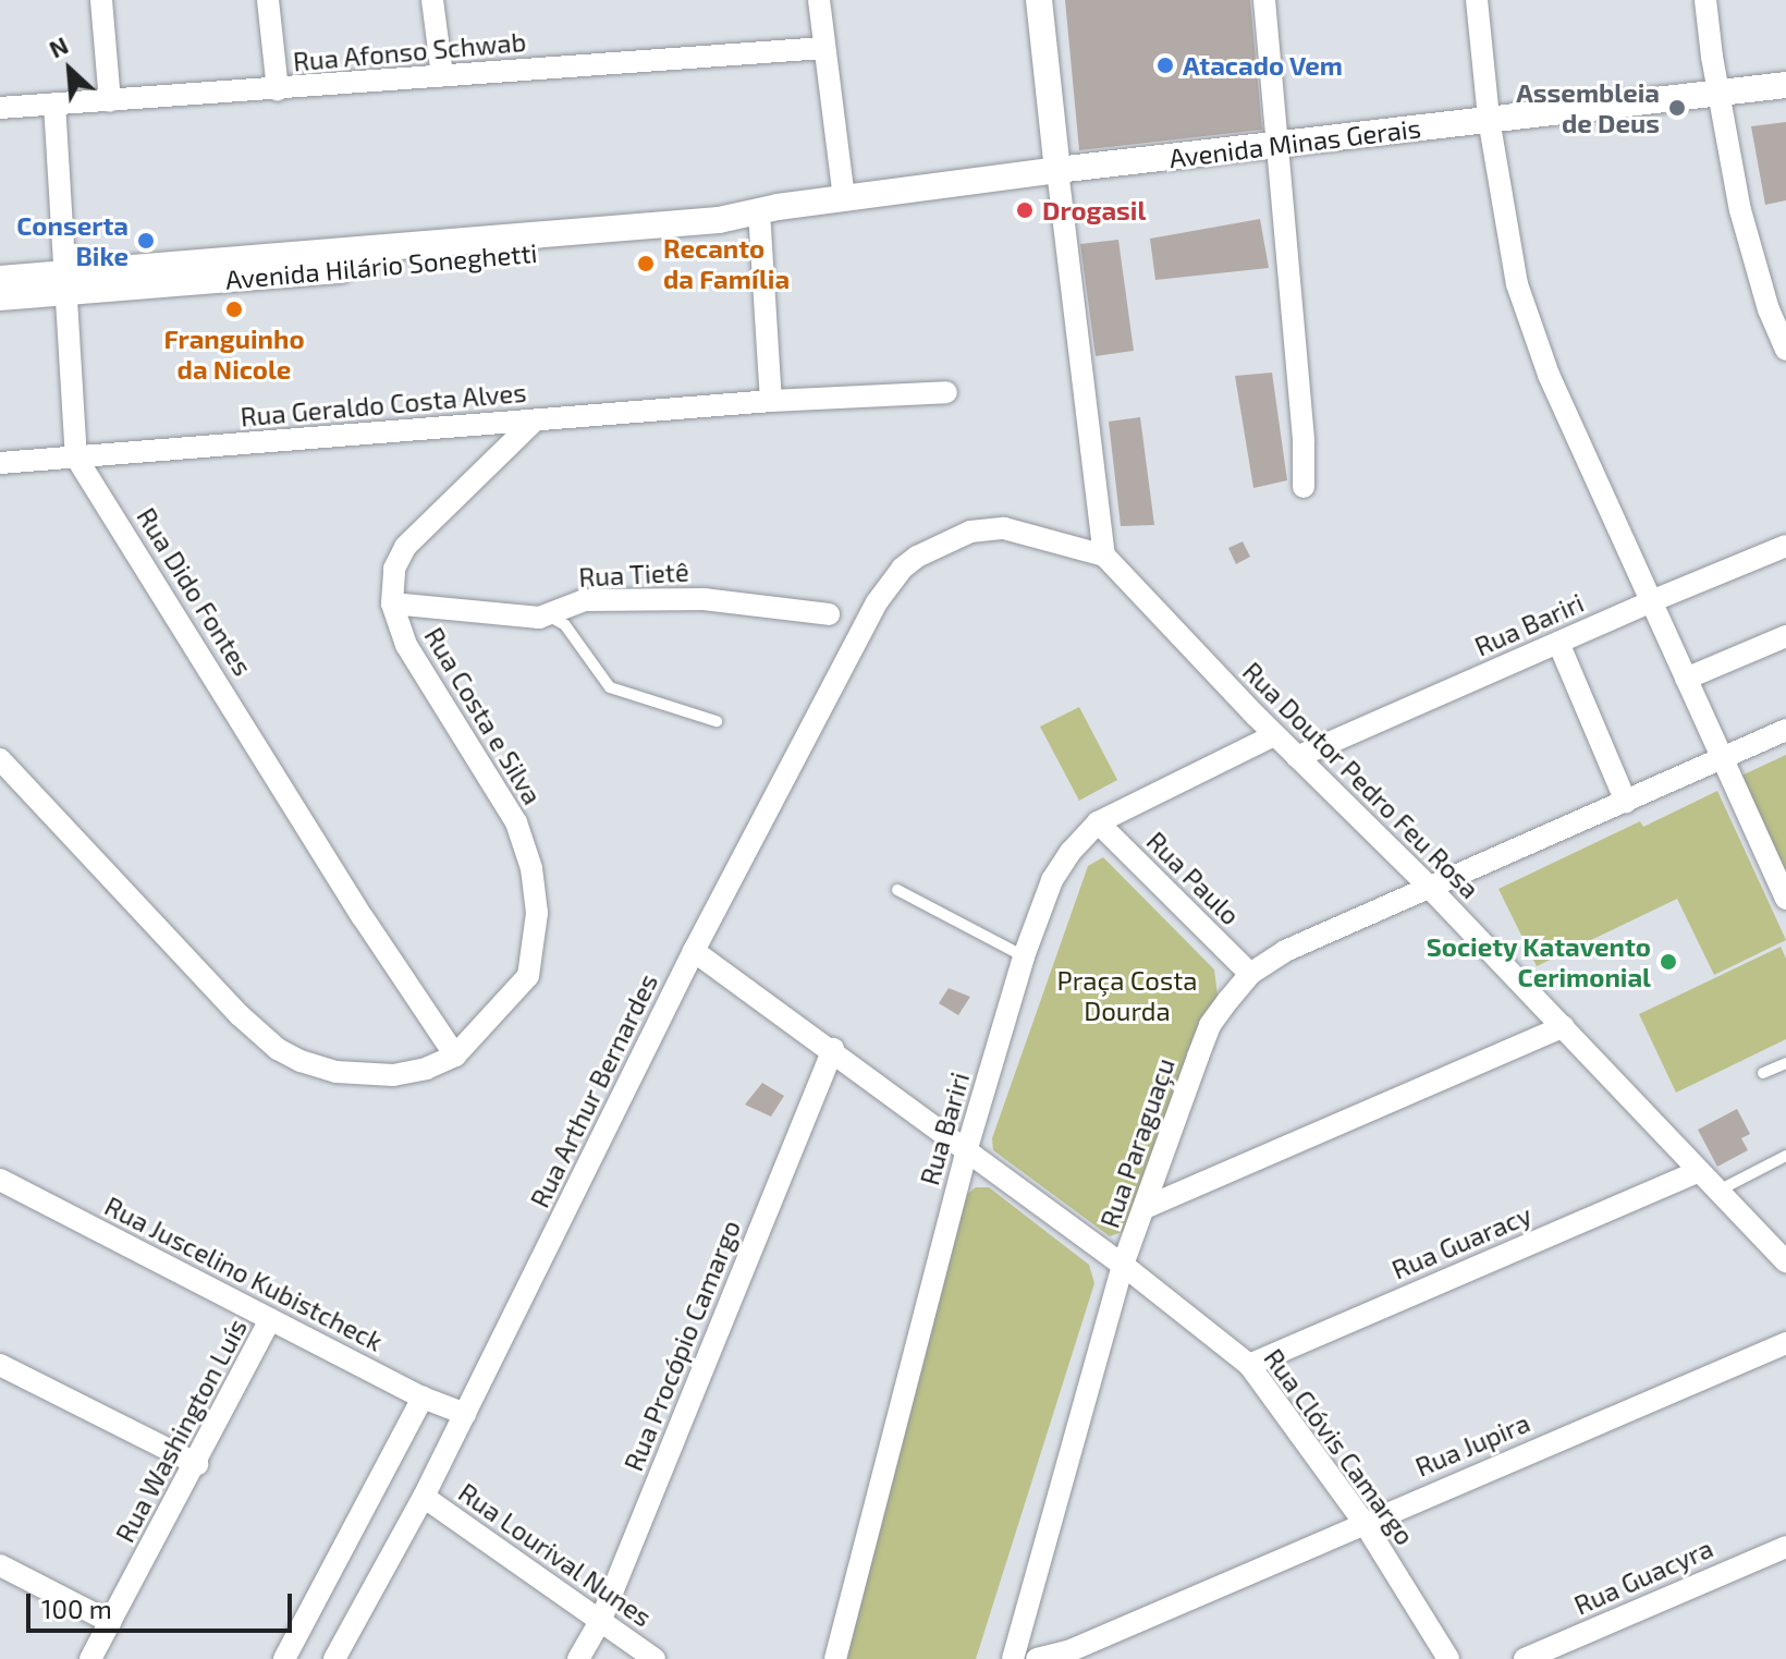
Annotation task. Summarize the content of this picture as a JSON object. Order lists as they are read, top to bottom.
{
  "streets": {
    "street": [
      "Rua Afonso Schwab",
      "Avenida Minas Gerais",
      "Avenida Hilário Soneghetti",
      "Rua Geraldo Costa Alves",
      "Rua Tietê",
      "Rua Dido Fontes",
      "Rua Bariri",
      "Rua Costa e Silva",
      "Rua Doutor Pedro Feu Rosa",
      "Rua Paulo",
      "Rua Arthur Bernardes",
      "Rua Paraguaçu",
      "Rua Guaracy",
      "Rua Juscelino Kubistcheck",
      "Rua Procópio Camargo",
      "Rua Washington Luís",
      "Rua Jupira",
      "Rua Clóvis Camargo",
      "Rua Lourival Nunes",
      "Rua Guacyra"
    ]
  },
  "crossings": [
    ["Rua Afonso Schwab", "Rua Dido Fontes"],
    ["Avenida Minas Gerais", "Avenida Hilário Soneghetti"],
    ["Avenida Hilário Soneghetti", "Rua Dido Fontes"],
    ["Rua Geraldo Costa Alves", "Rua Dido Fontes"],
    ["Rua Geraldo Costa Alves", "Rua Costa e Silva"],
    ["Rua Tietê", "Rua Costa e Silva"],
    ["Rua Dido Fontes", "Rua Costa e Silva"],
    ["Rua Bariri", "Rua Doutor Pedro Feu Rosa"],
    ["Rua Bariri", "Rua Paulo"],
    ["Rua Bariri", "Rua Clóvis Camargo"],
    ["Rua Doutor Pedro Feu Rosa", "Rua Arthur Bernardes"],
    ["Rua Doutor Pedro Feu Rosa", "Rua Paraguaçu"],
    ["Rua Doutor Pedro Feu Rosa", "Rua Guaracy"],
    ["Rua Paulo", "Rua Paraguaçu"],
    ["Rua Arthur Bernardes", "Rua Juscelino Kubistcheck"],
    ["Rua Arthur Bernardes", "Rua Clóvis Camargo"],
    ["Rua Arthur Bernardes", "Rua Lourival Nunes"],
    ["Rua Paraguaçu", "Rua Clóvis Camargo"],
    ["Rua Guaracy", "Rua Clóvis Camargo"],
    ["Rua Juscelino Kubistcheck", "Rua Washington Luís"],
    ["Rua Procópio Camargo", "Rua Clóvis Camargo"],
    ["Rua Procópio Camargo", "Rua Lourival Nunes"],
    ["Rua Jupira", "Rua Clóvis Camargo"]
  ],
  "parks": ["Praça Costa Dourda"],
  "places": [
    "Atacado Vem",
    "Assembleia de Deus",
    "Drogasil",
    "Conserta Bike",
    "Recanto da Família",
    "Franguinho da Nicole",
    "Society Katavento Cerimonial"
  ],
  "scale_bar": "100 m",
  "north": "top left"
}
